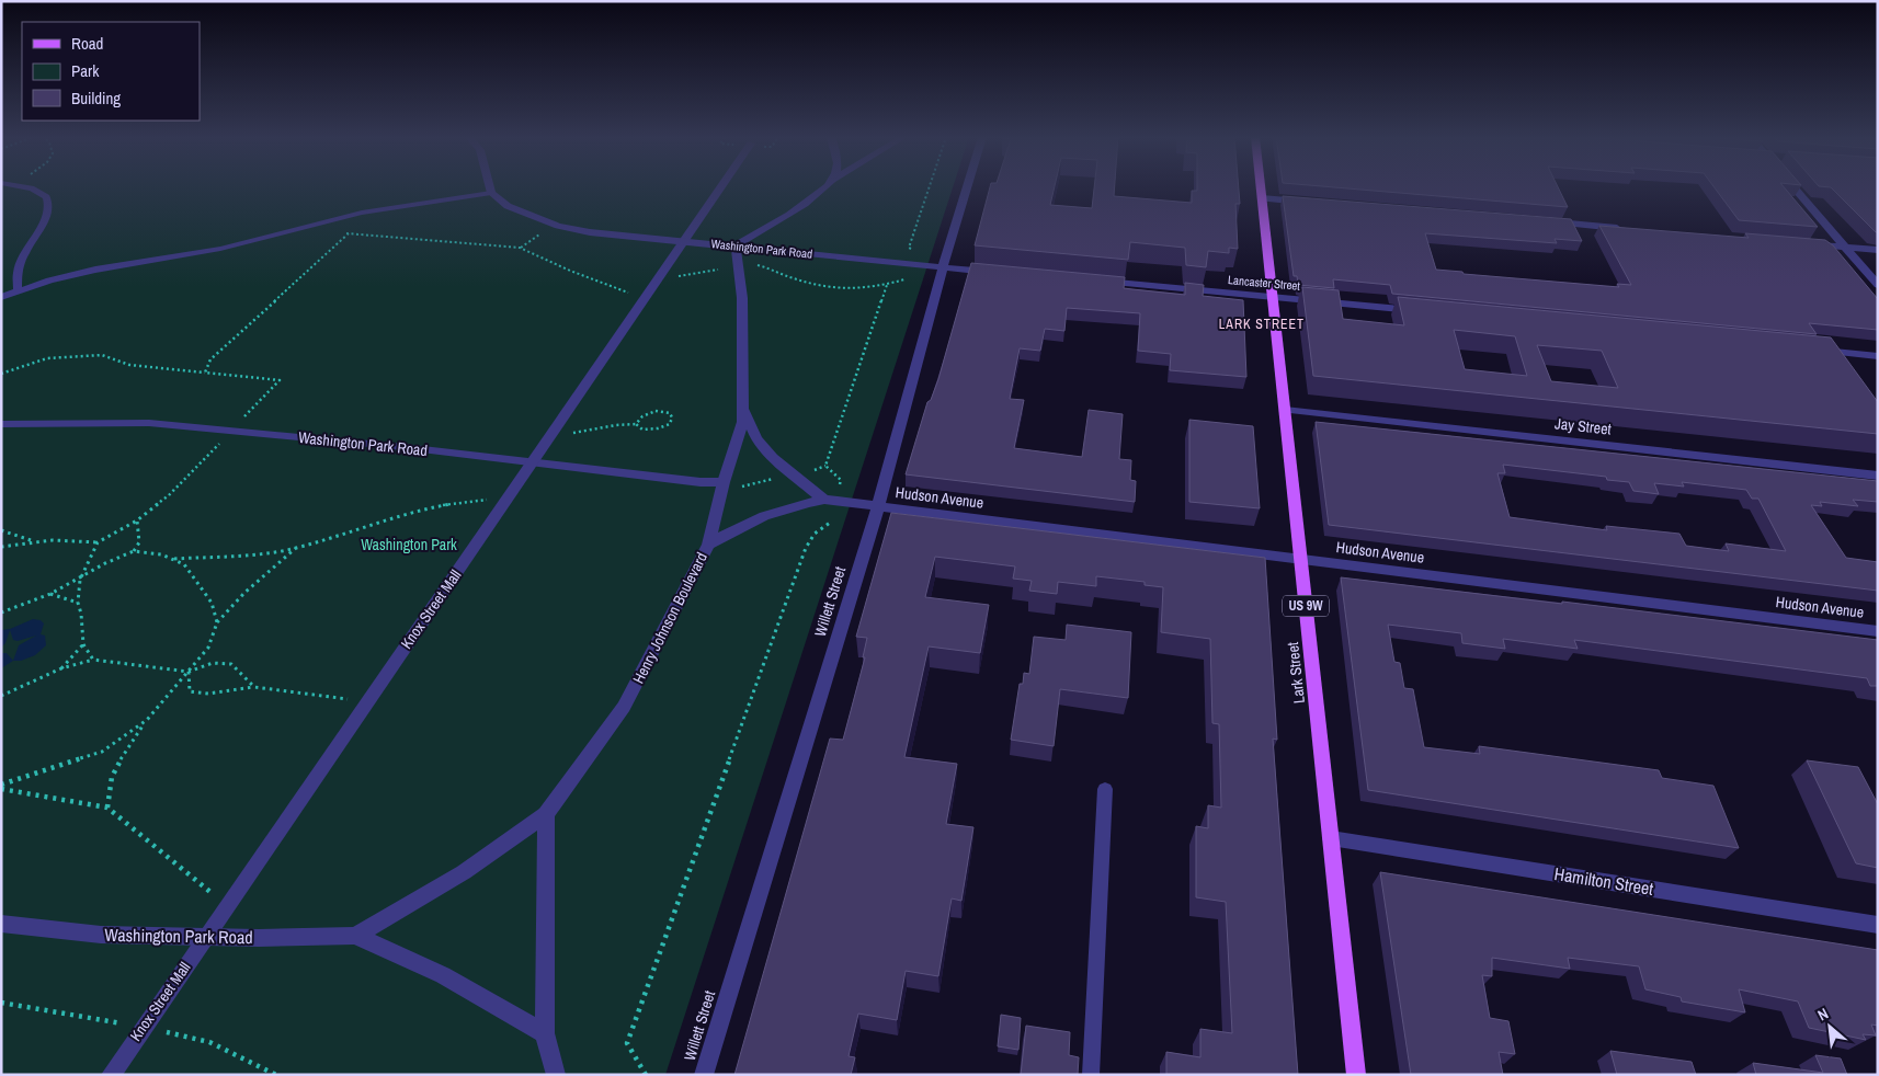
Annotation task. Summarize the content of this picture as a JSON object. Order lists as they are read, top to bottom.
{
  "streets": {
    "main road": ["US 9W", "Lark Street"],
    "street": [
      "Washington Park Road",
      "Lancaster Street",
      "Jay Street",
      "Hudson Avenue",
      "Willett Street",
      "Knox Street Mall",
      "Henry Johnson Boulevard",
      "Hamilton Street"
    ]
  },
  "crossings": [
    ["Washington Park Road", "Willett Street"],
    ["Washington Park Road", "Knox Street Mall"],
    ["Washington Park Road", "Henry Johnson Boulevard"],
    ["Lancaster Street", "Lark Street"],
    ["Jay Street", "Lark Street"],
    ["Hudson Avenue", "Willett Street"],
    ["Hudson Avenue", "Lark Street"],
    ["Lark Street", "Hamilton Street"]
  ],
  "districts": ["LARK STREET"],
  "parks": ["Washington Park"],
  "legend": ["Road", "Park", "Building"],
  "north": "top left"
}
